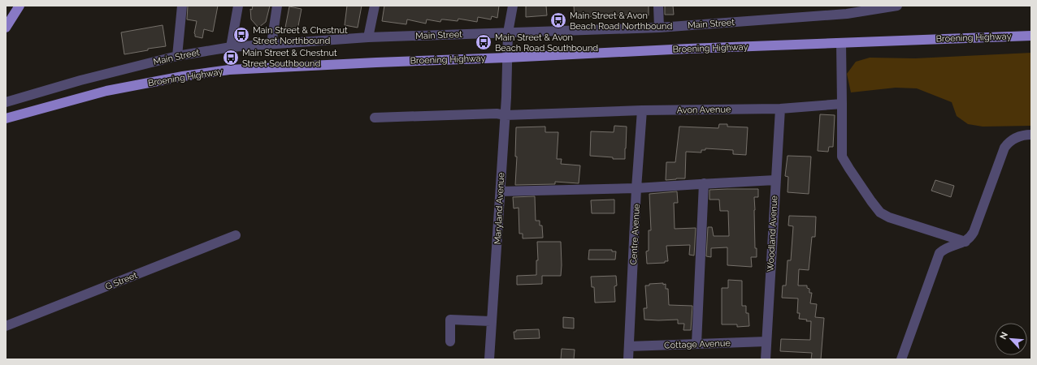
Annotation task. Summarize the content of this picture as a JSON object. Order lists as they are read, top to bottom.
{
  "streets": {
    "main road": ["Broening Highway"],
    "street": [
      "Main Street",
      "Avon Avenue",
      "Maryland Avenue",
      "Woodland Avenue",
      "Centre Avenue",
      "G Street",
      "Cottage Avenue"
    ]
  },
  "crossings": [
    ["Main Street", "Maryland Avenue"],
    ["Broening Highway", "Maryland Avenue"],
    ["Avon Avenue", "Maryland Avenue"],
    ["Avon Avenue", "Woodland Avenue"],
    ["Avon Avenue", "Centre Avenue"],
    ["Woodland Avenue", "Cottage Avenue"],
    ["Centre Avenue", "Cottage Avenue"]
  ],
  "places": {
    "bus stop": [
      "Main Street & Avon Beach Road Northbound",
      "Main Street & Chestnut Street Northbound",
      "Main Street & Avon Beach Road Southbound",
      "Main Street & Chestnut Street Southbound"
    ]
  },
  "north": "top left"
}
